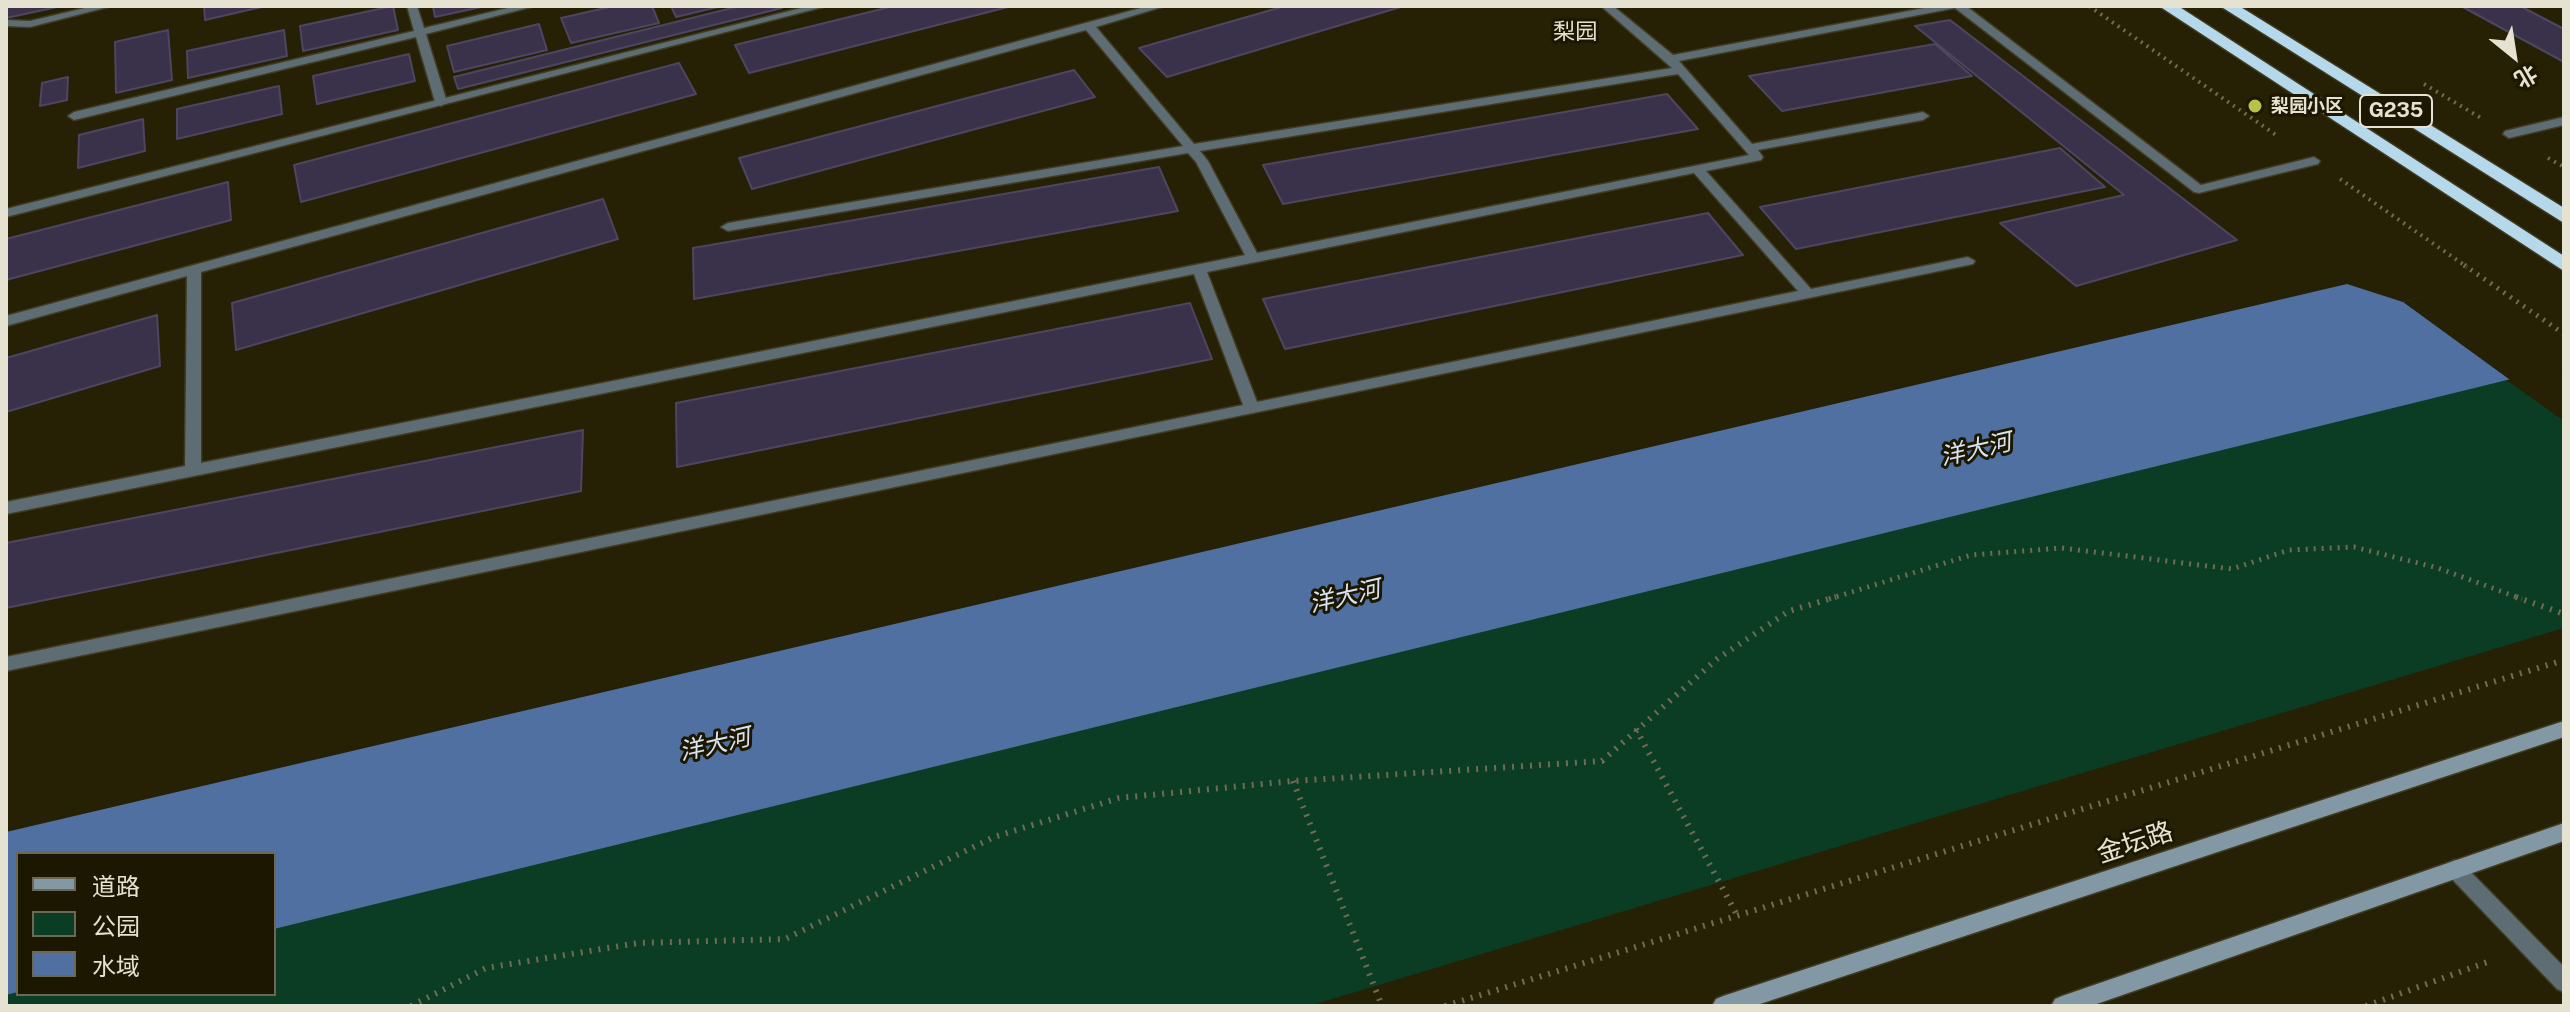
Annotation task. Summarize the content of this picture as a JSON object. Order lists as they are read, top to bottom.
{
  "streets": {
    "highway": ["G235"],
    "street": ["金坛路"]
  },
  "districts": ["梨园"],
  "water": ["洋大河"],
  "places": ["梨园小区"],
  "legend": ["道路", "公园", "水域"],
  "north": "bottom right"
}
